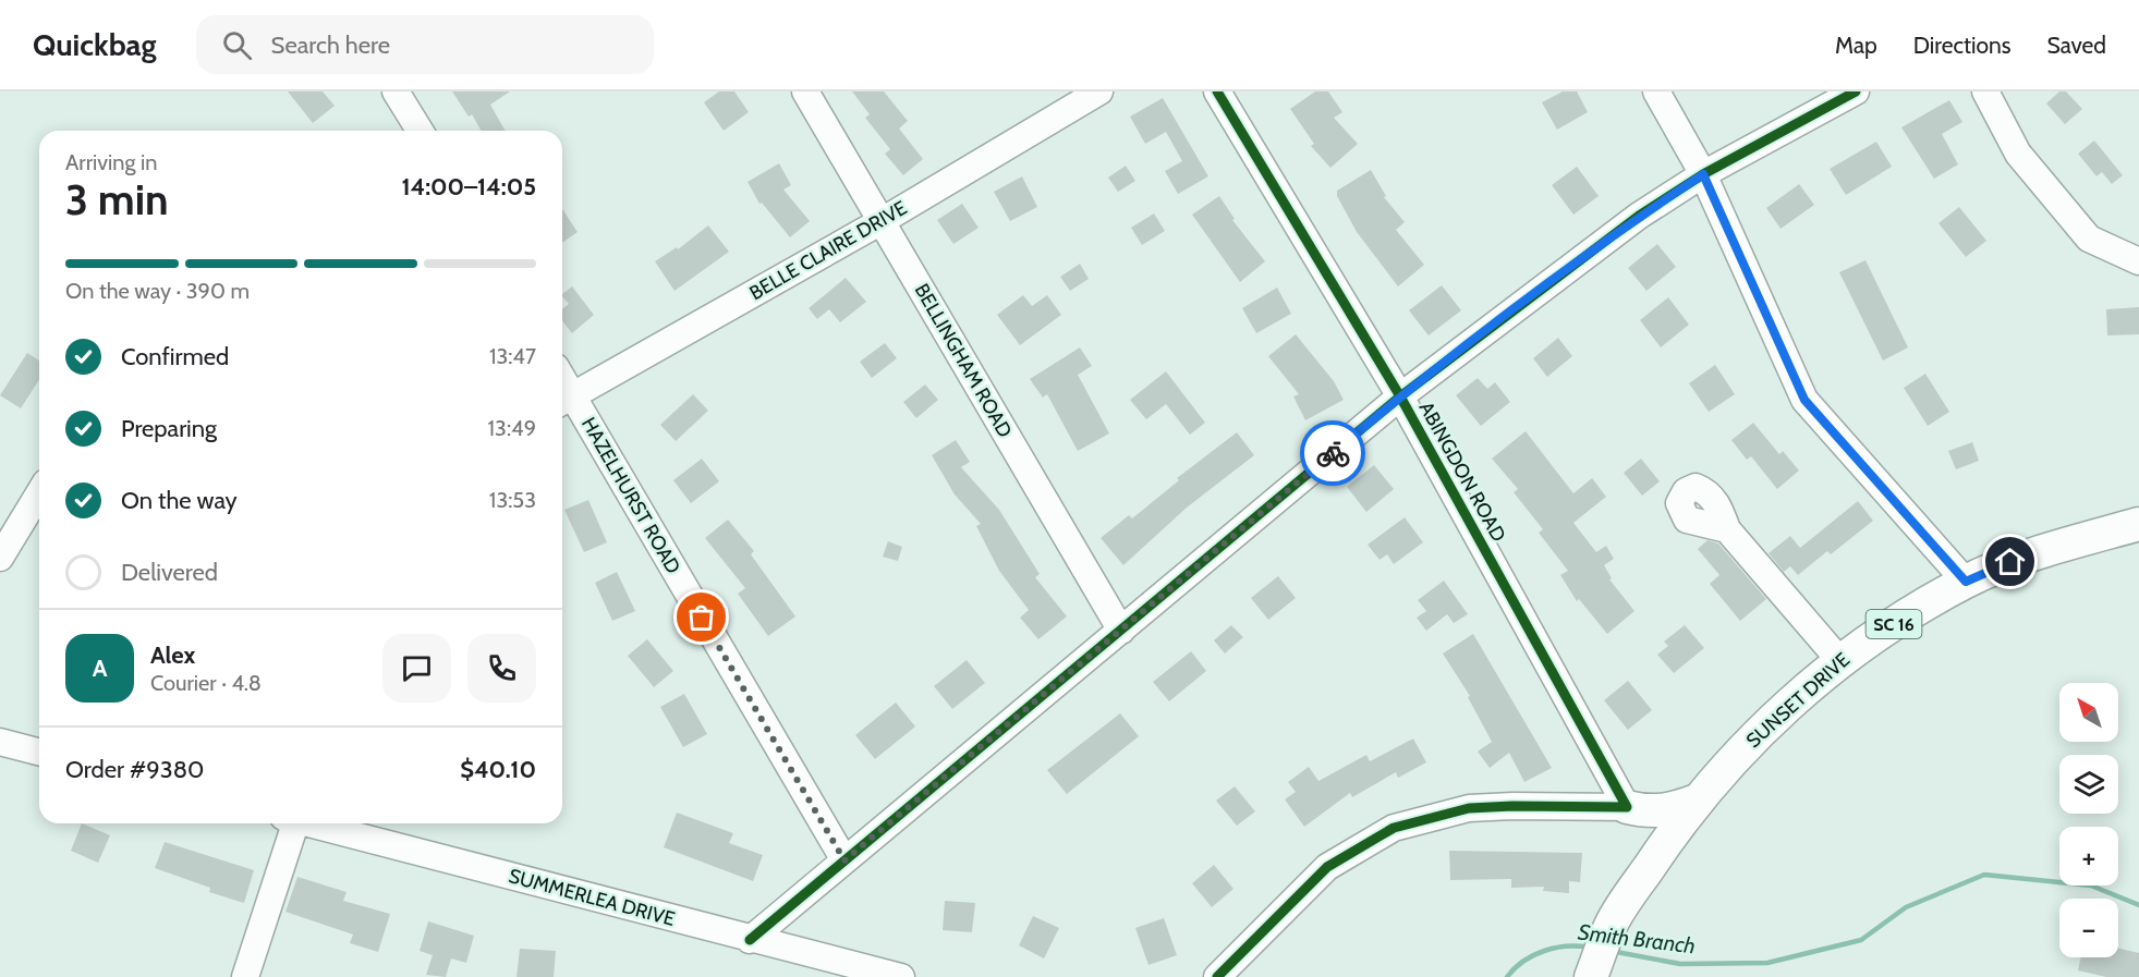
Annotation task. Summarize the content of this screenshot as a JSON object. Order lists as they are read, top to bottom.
{
  "streets": {
    "main road": ["SC 16", "SUNSET DRIVE"],
    "street": [
      "BELLE CLAIRE DRIVE",
      "BELLINGHAM ROAD",
      "ABINGDON ROAD",
      "HAZELHURST ROAD",
      "SUMMERLEA DRIVE"
    ]
  },
  "crossings": [
    ["BELLE CLAIRE DRIVE", "BELLINGHAM ROAD"],
    ["BELLE CLAIRE DRIVE", "HAZELHURST ROAD"]
  ],
  "water": ["Smith Branch"],
  "north": "top left",
  "page": {
    "header": "Quickbag",
    "search": "Search here",
    "nav": ["Map", "Directions", "Saved"],
    "heading": ["3 min", "Arriving in", "14:00–14:05"],
    "panel": [
      "Alex",
      "Courier · 4.8",
      "Order #9380",
      "$40.10"
    ],
    "bar": "On the way · 390 m",
    "list": [
      ["Confirmed", "13:47"],
      ["Preparing", "13:49"],
      ["On the way", "13:53"],
      "Delivered"
    ],
    "round": "A",
    "map_buttons": ["+", "−"]
  }
}
